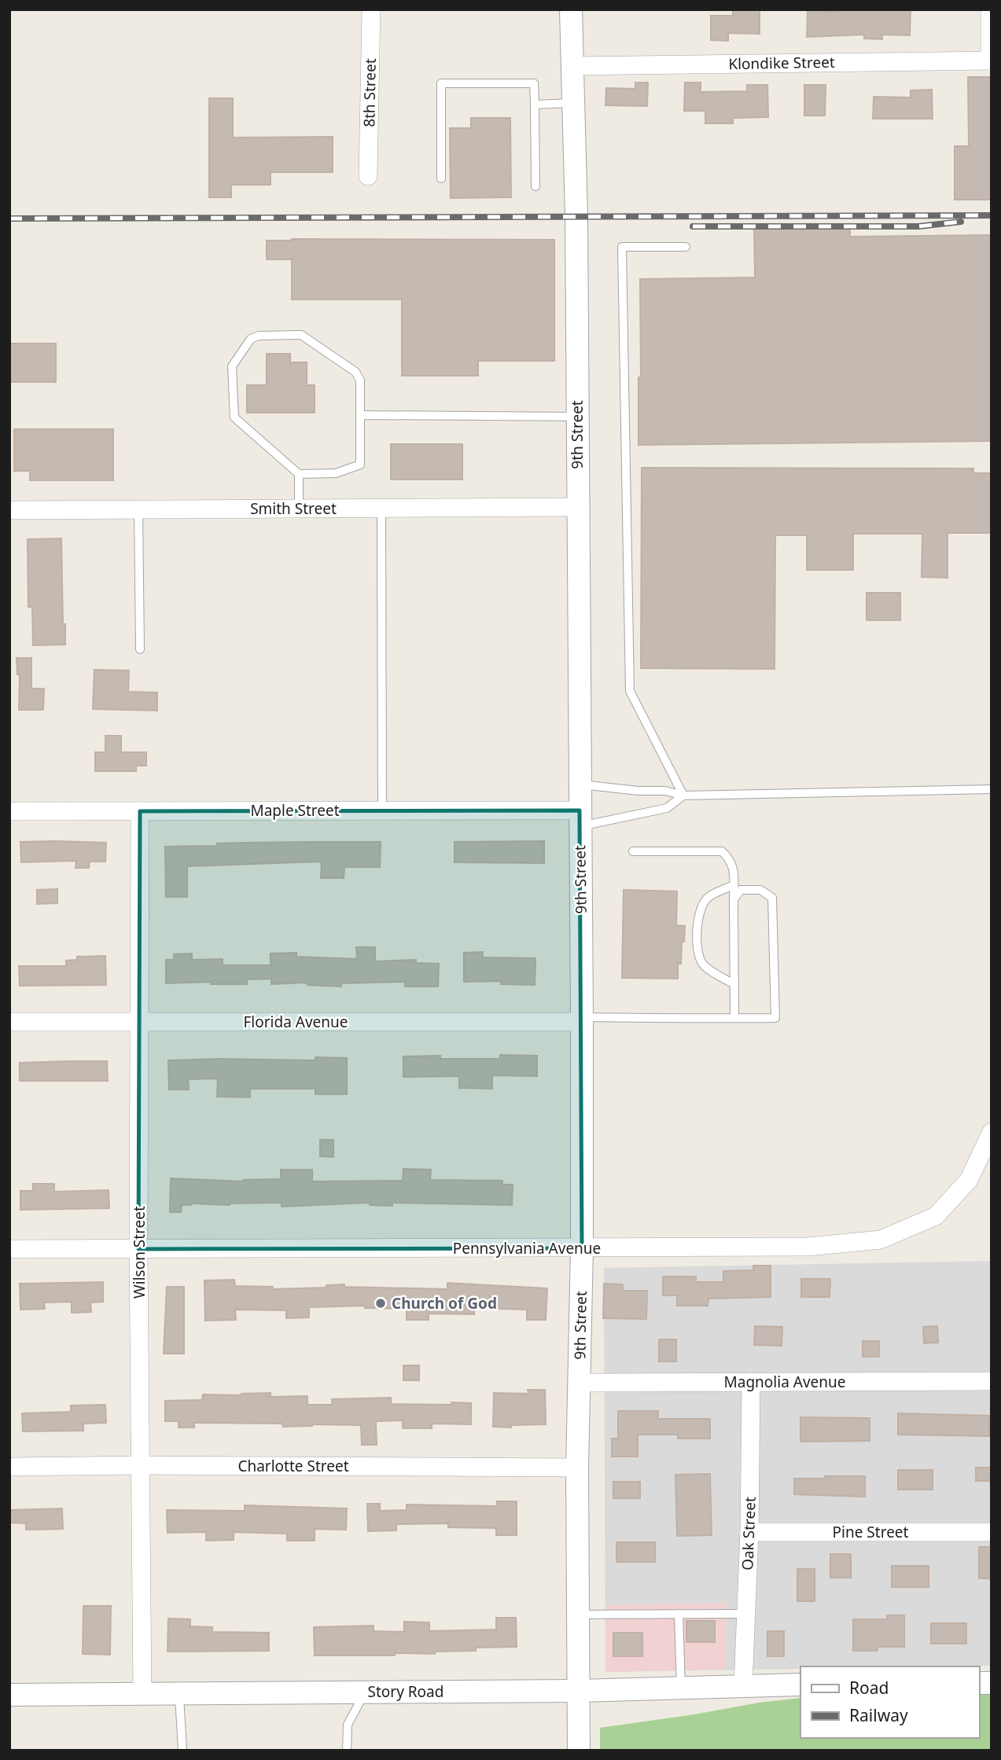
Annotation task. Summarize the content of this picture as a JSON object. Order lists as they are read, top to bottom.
{
  "streets": {
    "street": [
      "Klondike Street",
      "8th Street",
      "9th Street",
      "Smith Street",
      "Maple Street",
      "Florida Avenue",
      "Pennsylvania Avenue",
      "Wilson Street",
      "Magnolia Avenue",
      "Charlotte Street",
      "Pine Street",
      "Oak Street",
      "Story Road"
    ]
  },
  "crossings": [
    ["Klondike Street", "9th Street"],
    ["9th Street", "Smith Street"],
    ["9th Street", "Maple Street"],
    ["9th Street", "Florida Avenue"],
    ["9th Street", "Pennsylvania Avenue"],
    ["9th Street", "Magnolia Avenue"],
    ["9th Street", "Charlotte Street"],
    ["9th Street", "Story Road"],
    ["Maple Street", "Wilson Street"],
    ["Florida Avenue", "Wilson Street"],
    ["Pennsylvania Avenue", "Wilson Street"],
    ["Wilson Street", "Charlotte Street"],
    ["Wilson Street", "Story Road"],
    ["Magnolia Avenue", "Oak Street"],
    ["Pine Street", "Oak Street"],
    ["Oak Street", "Story Road"]
  ],
  "places": ["Church of God"],
  "legend": ["Road", "Railway"]
}
